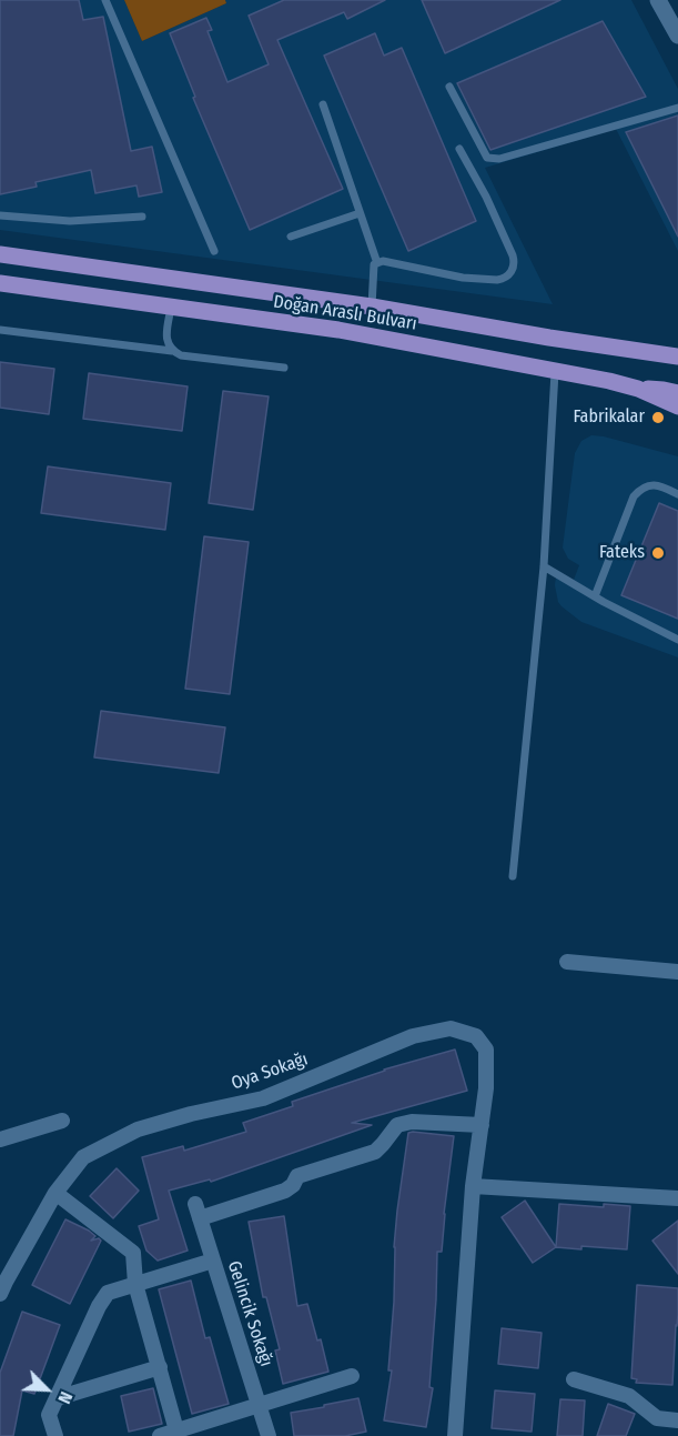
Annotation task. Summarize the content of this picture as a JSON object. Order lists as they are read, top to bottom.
{
  "streets": {
    "main road": ["Doğan Araslı Bulvarı"],
    "street": ["Oya Sokağı", "Gelincik Sokağı"]
  },
  "crossings": [
    ["Oya Sokağı", "Gelincik Sokağı"]
  ],
  "places": ["Fabrikalar", "Fateks"],
  "north": "bottom right"
}
